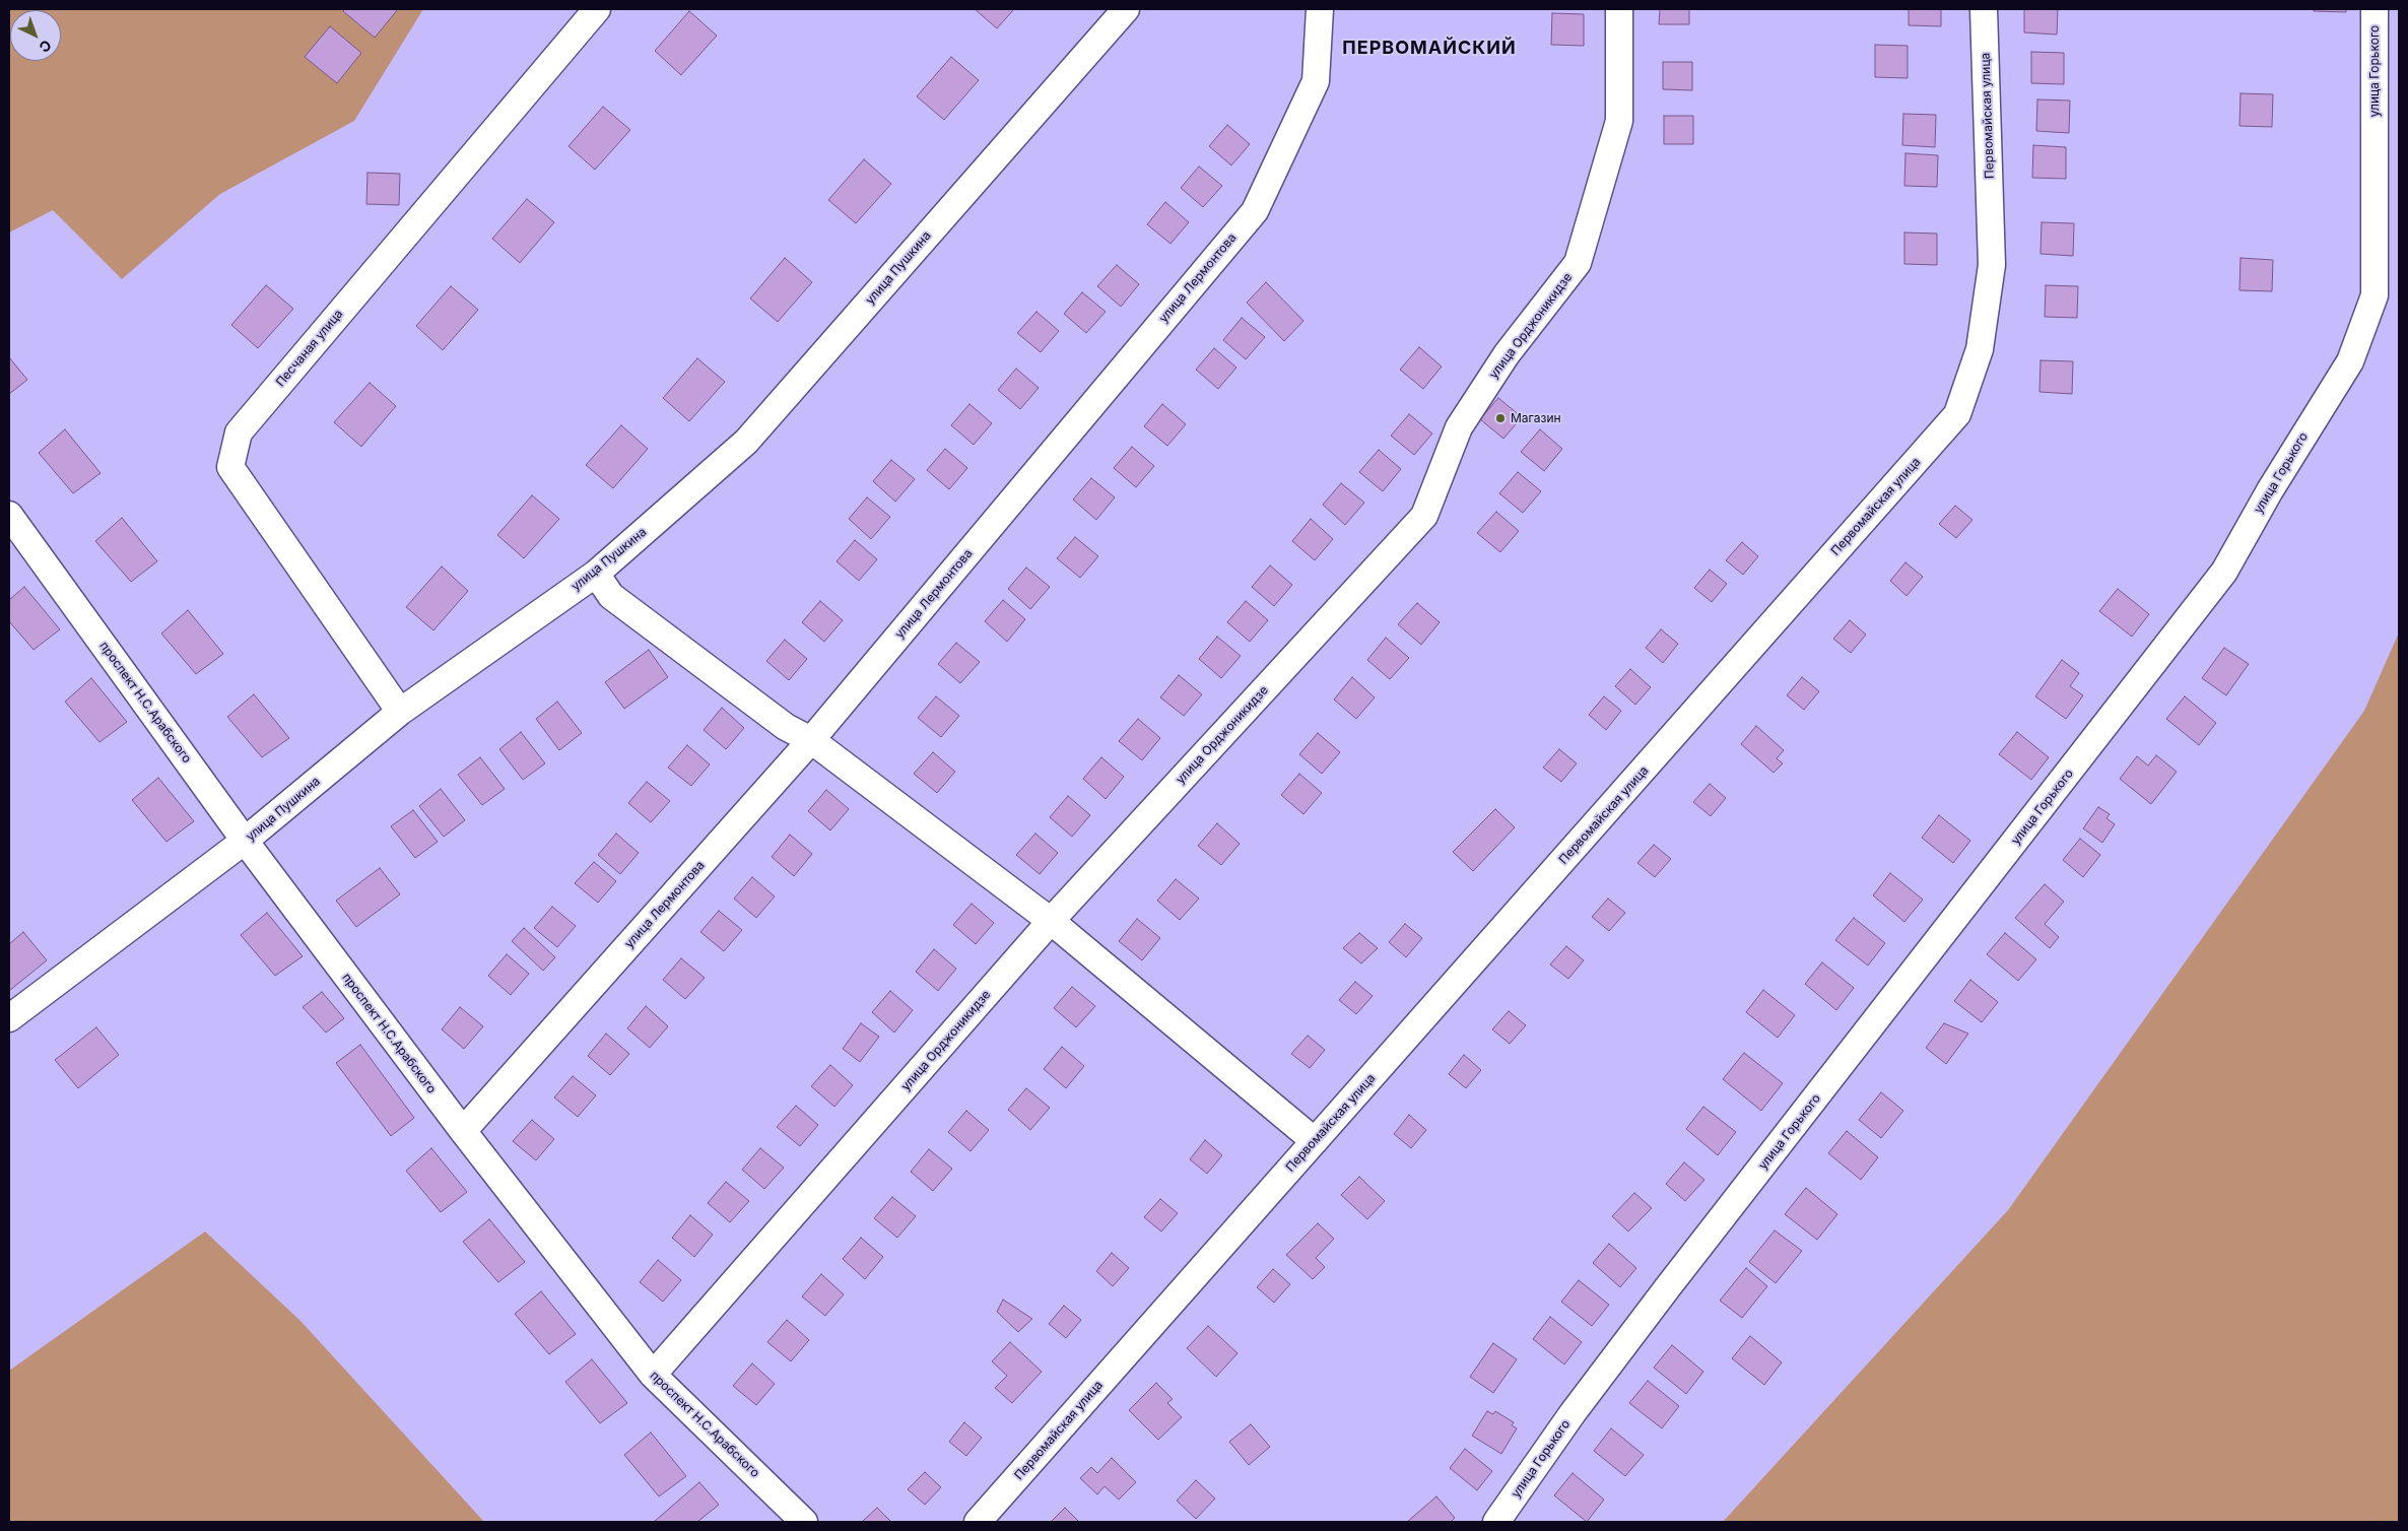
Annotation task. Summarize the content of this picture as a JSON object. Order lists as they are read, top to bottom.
{
  "streets": {
    "street": [
      "улица Горького",
      "Первомайская улица",
      "улица Пушкина",
      "улица Лермонтова",
      "улица Орджоникидзе",
      "Песчаная улица",
      "проспект Н.С.Арабского"
    ]
  },
  "crossings": [
    ["улица Пушкина", "Песчаная улица"],
    ["улица Пушкина", "проспект Н.С.Арабского"],
    ["улица Лермонтова", "проспект Н.С.Арабского"],
    ["улица Орджоникидзе", "проспект Н.С.Арабского"]
  ],
  "districts": ["ПЕРВОМАЙСКИЙ"],
  "places": ["Магазин"],
  "north": "bottom right"
}
